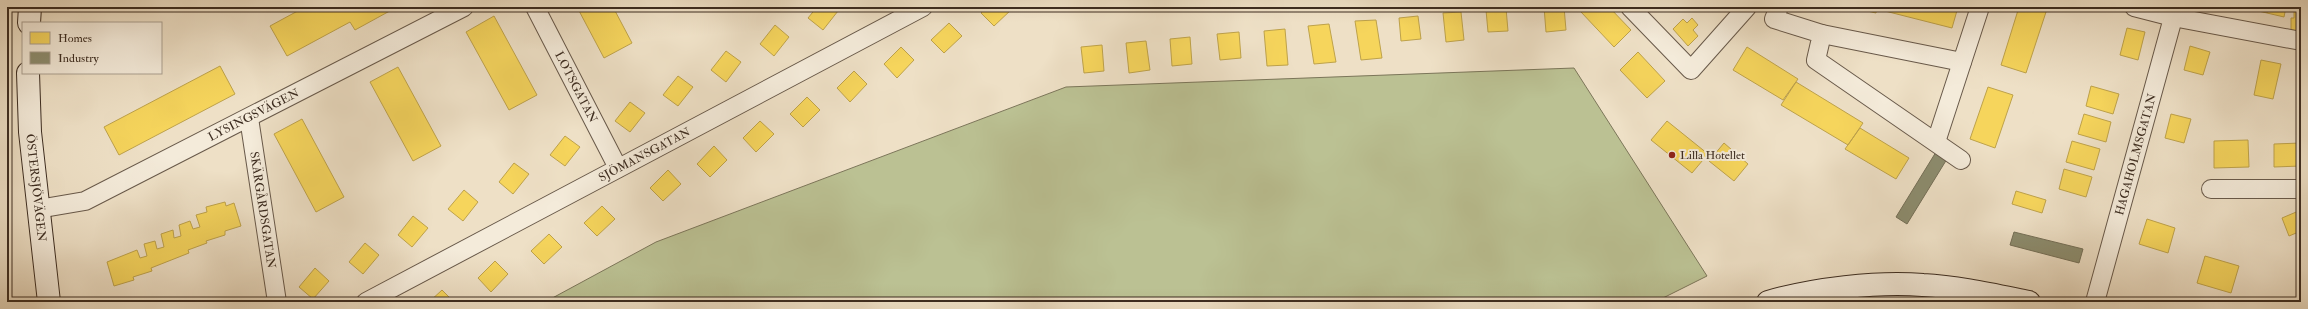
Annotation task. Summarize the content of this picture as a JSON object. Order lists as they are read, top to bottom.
{
  "streets": {
    "street": [
      "LOTSGATAN",
      "LYSINGSVÄGEN",
      "SJÖMANSGATAN",
      "HAGAHOLMSGATAN",
      "ÖSTERSJÖVÄGEN",
      "SKÄRGÅRDSGATAN"
    ]
  },
  "crossings": [
    ["LOTSGATAN", "SJÖMANSGATAN"],
    ["LYSINGSVÄGEN", "ÖSTERSJÖVÄGEN"],
    ["LYSINGSVÄGEN", "SKÄRGÅRDSGATAN"]
  ],
  "places": ["Lilla Hotellet"],
  "legend": ["Homes", "Industry"]
}
